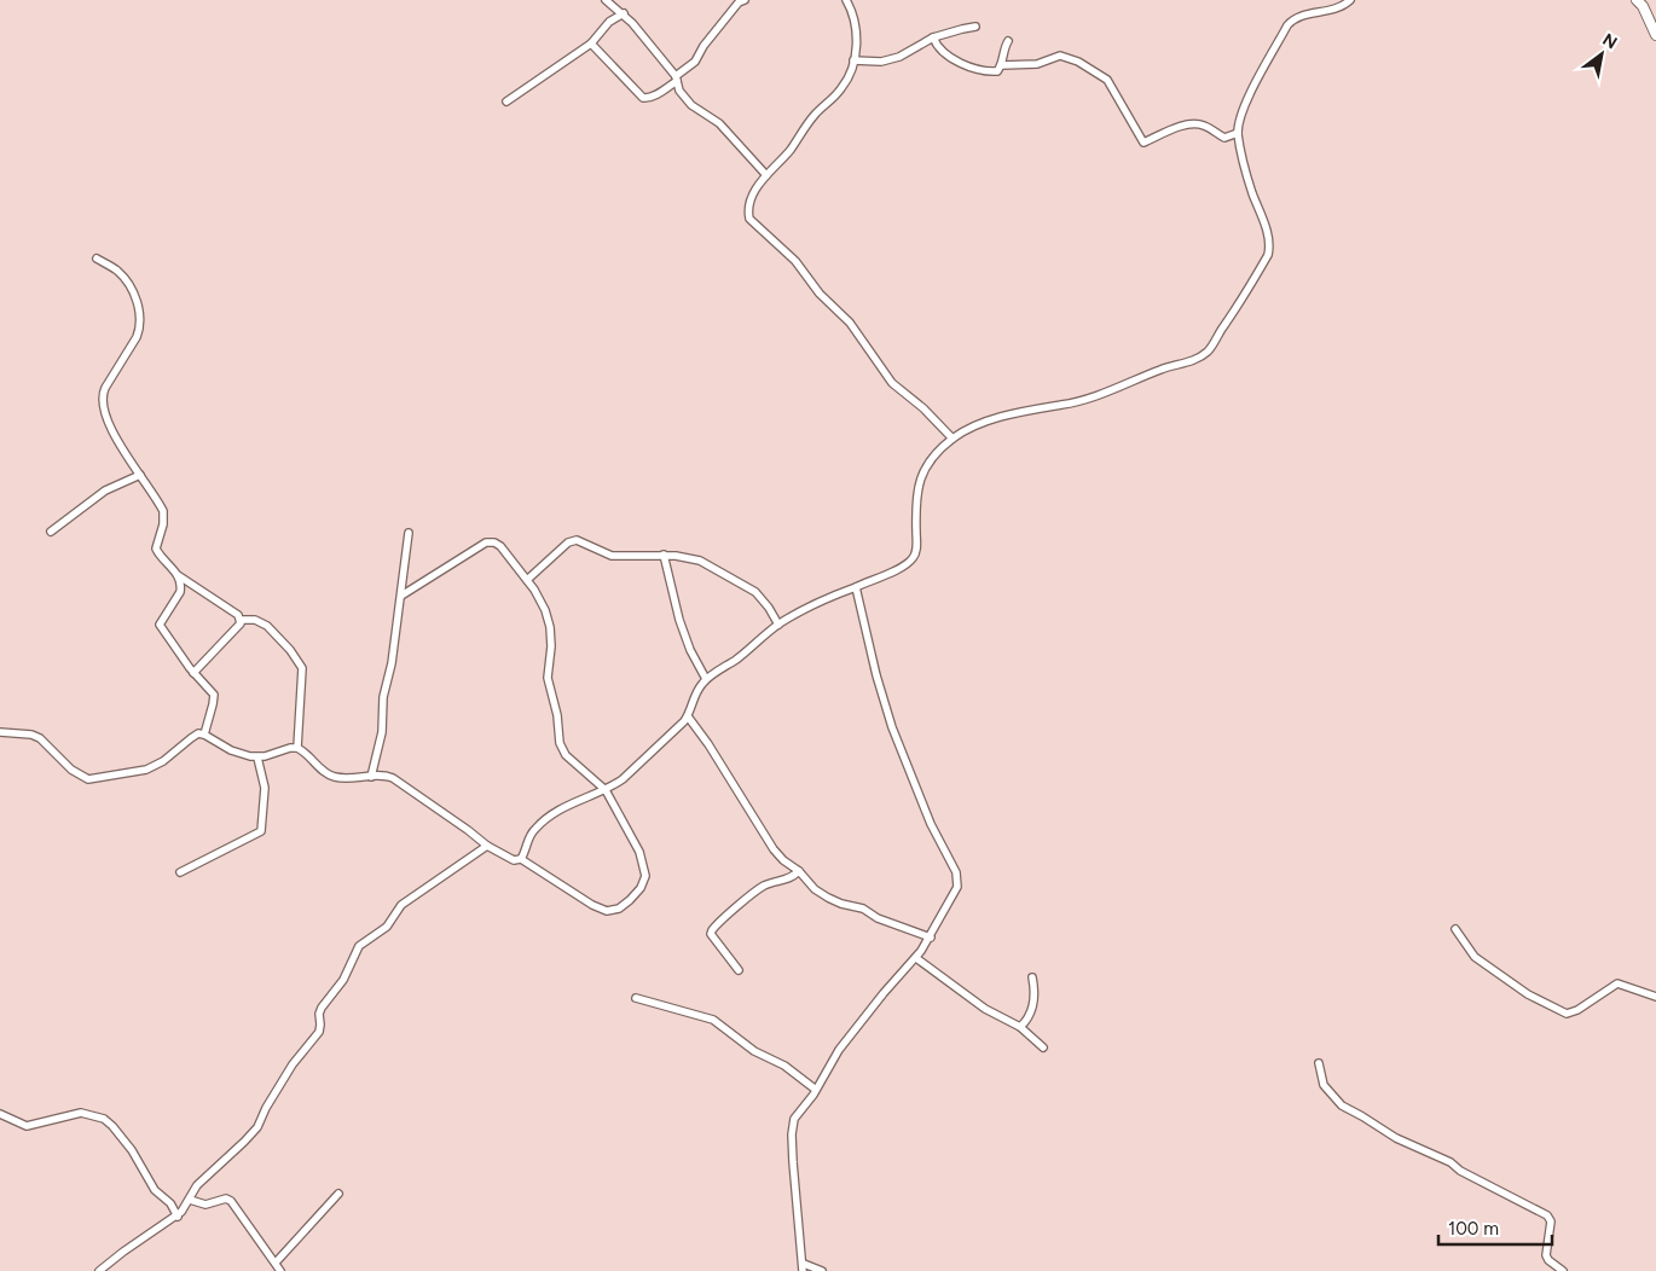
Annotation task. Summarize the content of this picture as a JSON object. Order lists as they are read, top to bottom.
{
  "scale_bar": "100 m",
  "north": "top right"
}
